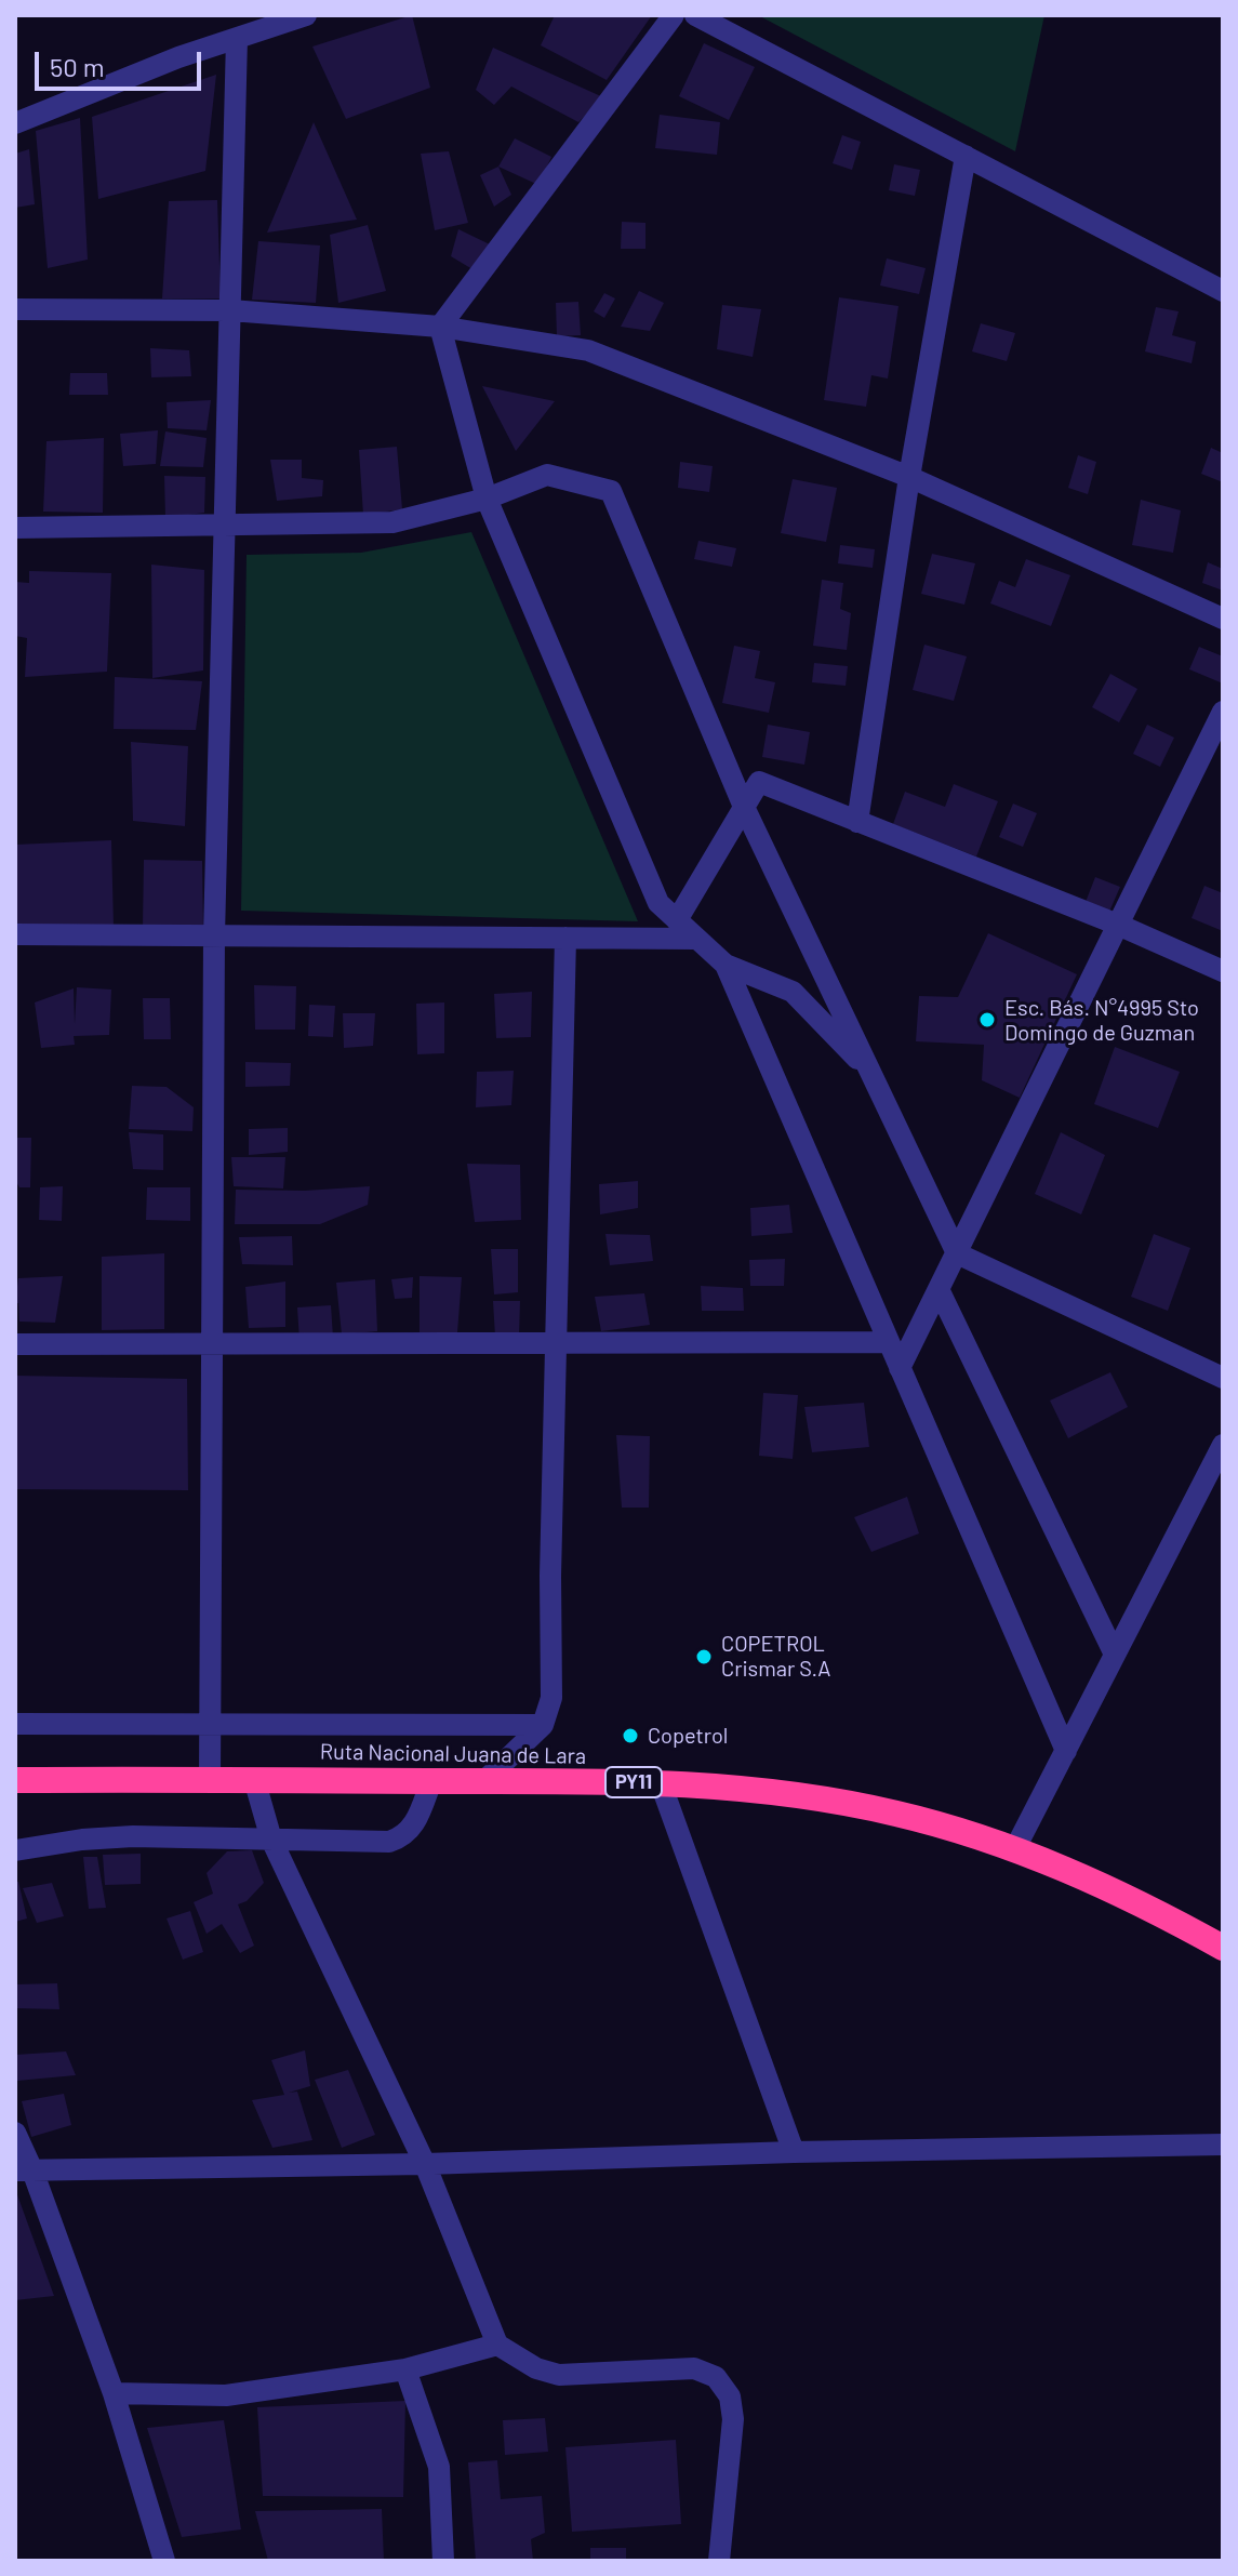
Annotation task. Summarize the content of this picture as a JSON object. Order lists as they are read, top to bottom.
{
  "streets": {
    "highway": ["Ruta Nacional Juana de Lara", "PY11"]
  },
  "places": ["Esc. Bás. N°4995 Sto Domingo de Guzman", "COPETROL Crismar S.A", "Copetrol"],
  "scale_bar": "50 m"
}
